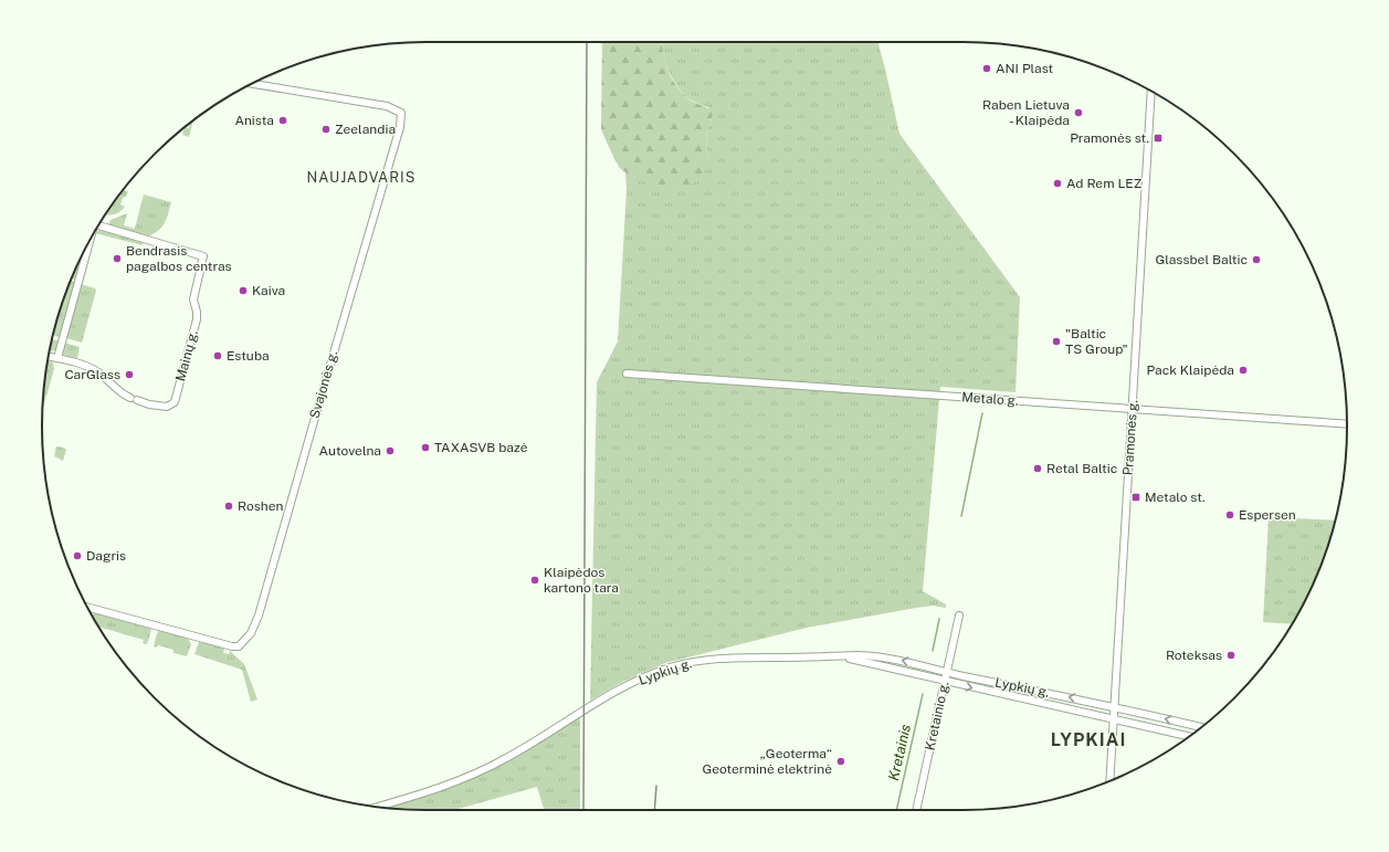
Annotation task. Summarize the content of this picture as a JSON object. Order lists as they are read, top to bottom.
{
  "streets": {
    "street": [
      "Mainų g.",
      "Svajonės g.",
      "Metalo g.",
      "Pramonės g.",
      "Lypkių g.",
      "Kretainio g."
    ]
  },
  "crossings": [
    ["Metalo g.", "Pramonės g."],
    ["Pramonės g.", "Lypkių g."],
    ["Lypkių g.", "Kretainio g."]
  ],
  "districts": ["NAUJADVARIS", "LYPKIAI"],
  "water": ["Kretainis"],
  "places": {
    "other": [
      "ANI Plast",
      "Raben Lietuva - Klaipėda",
      "Anista",
      "Zeelandia",
      "Ad Rem LEZ",
      "Bendrasis pagalbos centras",
      "Glassbel Baltic",
      "Kaiva",
      "\"Baltic TS Group\"",
      "Estuba",
      "Pack Klaipėda",
      "CarGlass",
      "TAXASVB bazė",
      "Autovelna",
      "Retal Baltic",
      "Roshen",
      "Espersen",
      "Dagris",
      "Klaipėdos kartono tara",
      "Roteksas",
      "„Geoterma“ Geoterminė elektrinė"
    ],
    "transit": ["Pramonės st.", "Metalo st."]
  }
}
